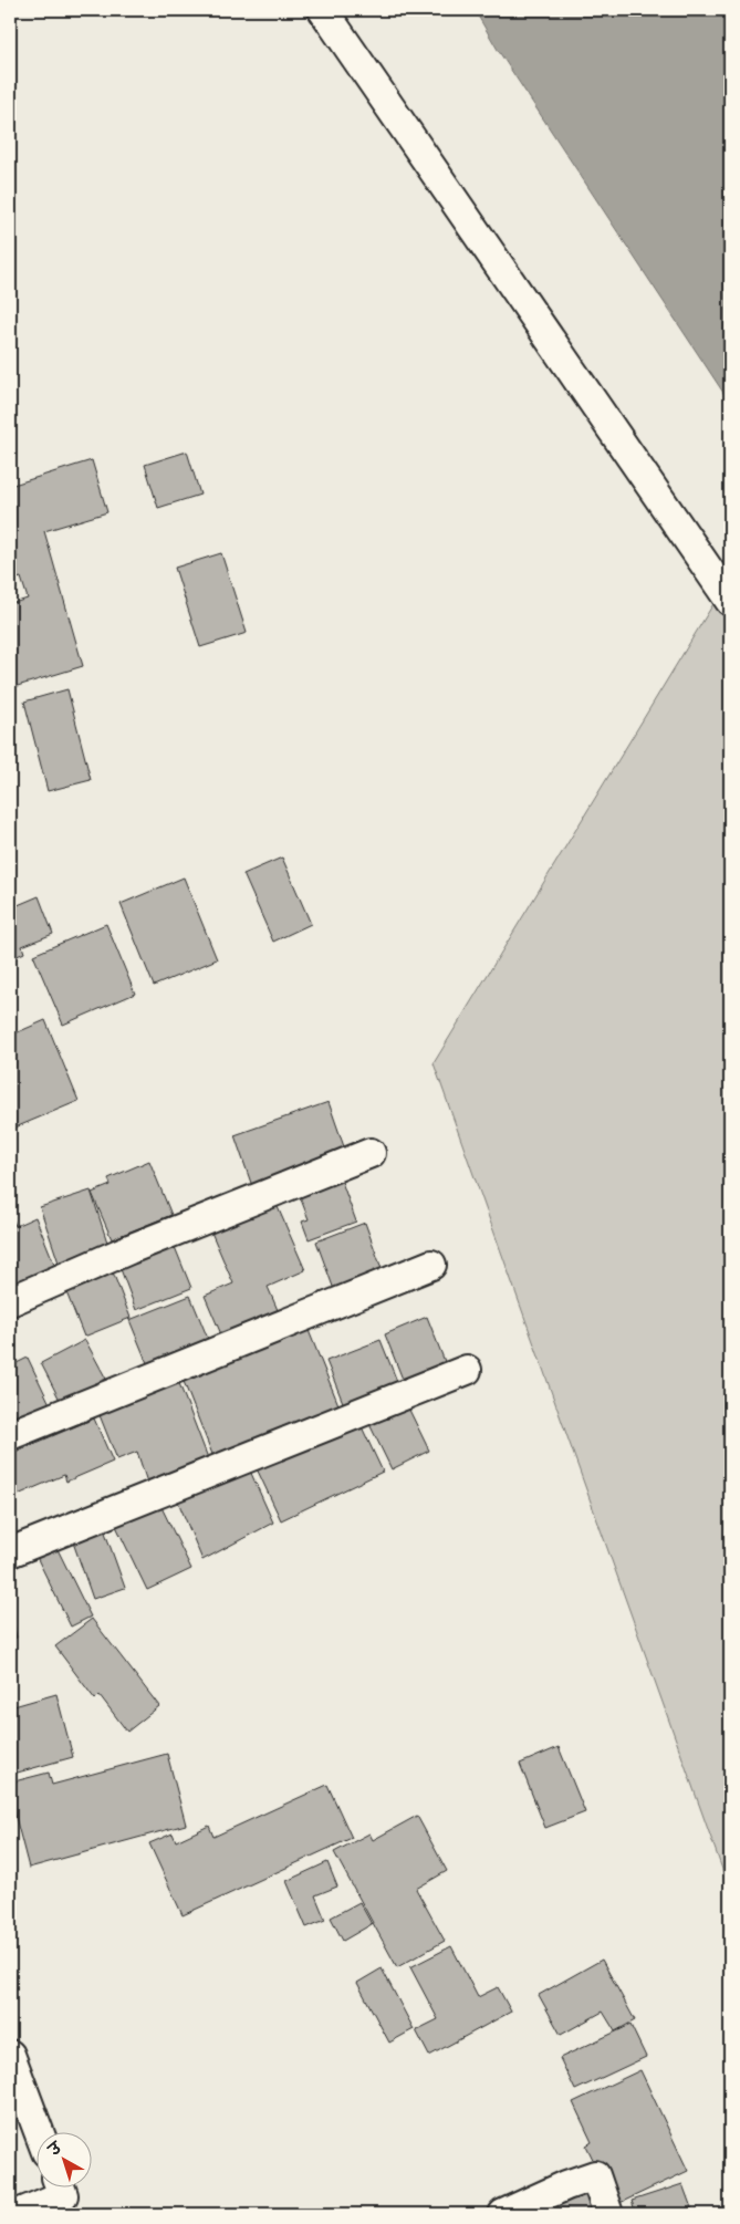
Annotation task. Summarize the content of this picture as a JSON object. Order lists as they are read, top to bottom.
{
  "north": "top left"
}
